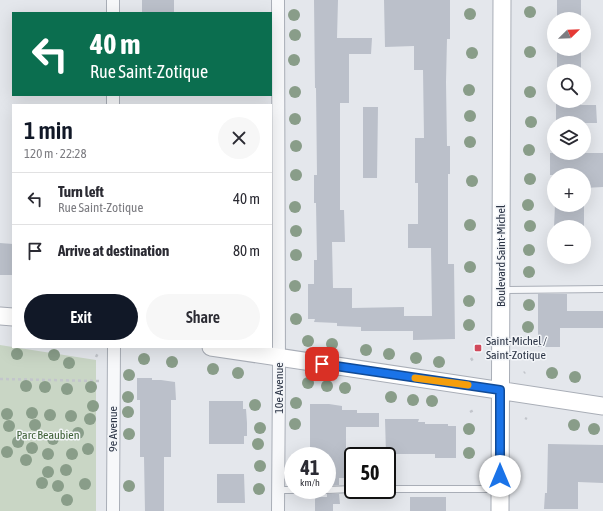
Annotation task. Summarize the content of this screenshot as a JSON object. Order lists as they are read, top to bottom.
{
  "streets": {
    "main road": ["Boulevard Saint-Michel"],
    "street": ["10e Avenue", "9e Avenue"]
  },
  "parks": ["Parc Beaubien"],
  "places": {
    "transit": ["Saint-Michel / Saint-Zotique"]
  },
  "north": "top right",
  "page": {
    "map_buttons": ["+", "−"],
    "turn": ["40 m", "Rue Saint-Zotique"],
    "heading": ["1 min", "120 m · 22:28"],
    "list": [
      {
        "name": "Turn left",
        "note": "Rue Saint-Zotique",
        "value": "40 m"
      },
      {
        "name": "Arrive at destination",
        "value": "80 m"
      }
    ],
    "buttons": ["Exit", "Share"],
    "speed": "41 km/h",
    "limit": "50"
  }
}
